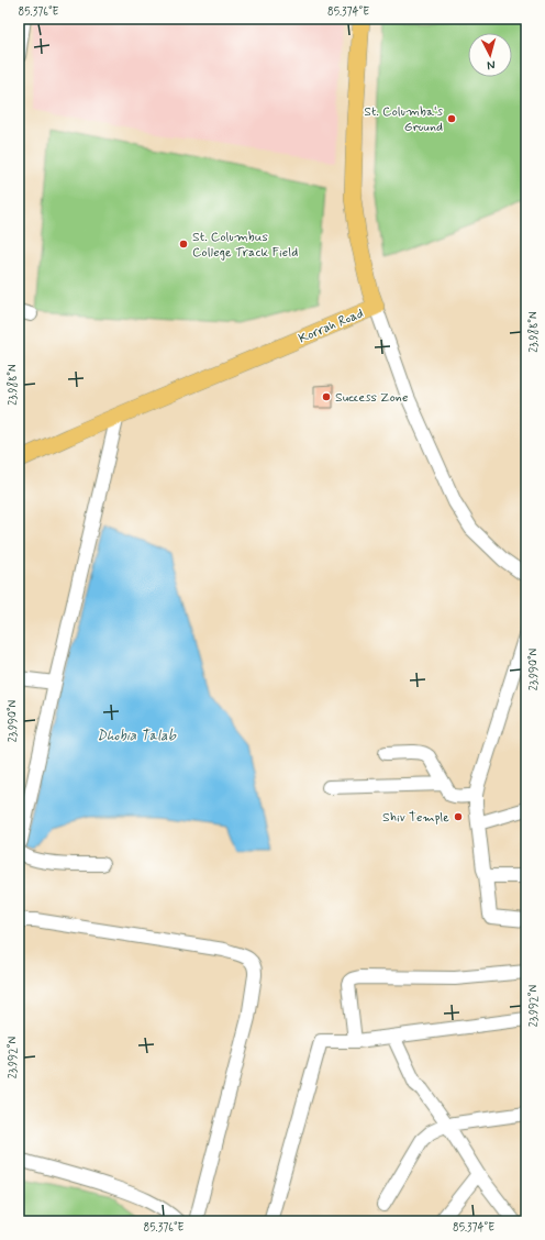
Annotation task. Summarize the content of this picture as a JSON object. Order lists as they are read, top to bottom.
{
  "streets": {
    "main road": ["Korrah Road"]
  },
  "water": ["Dhobia Talab"],
  "places": [
    "St. Columba's Ground",
    "St. Columbus College Track Field",
    "Success Zone",
    "Shiv Temple"
  ],
  "north": "bottom",
  "coordinates": [
    "85.376°E",
    "85.374°E",
    "23.988°N",
    "23.990°N",
    "23.992°N"
  ]
}
